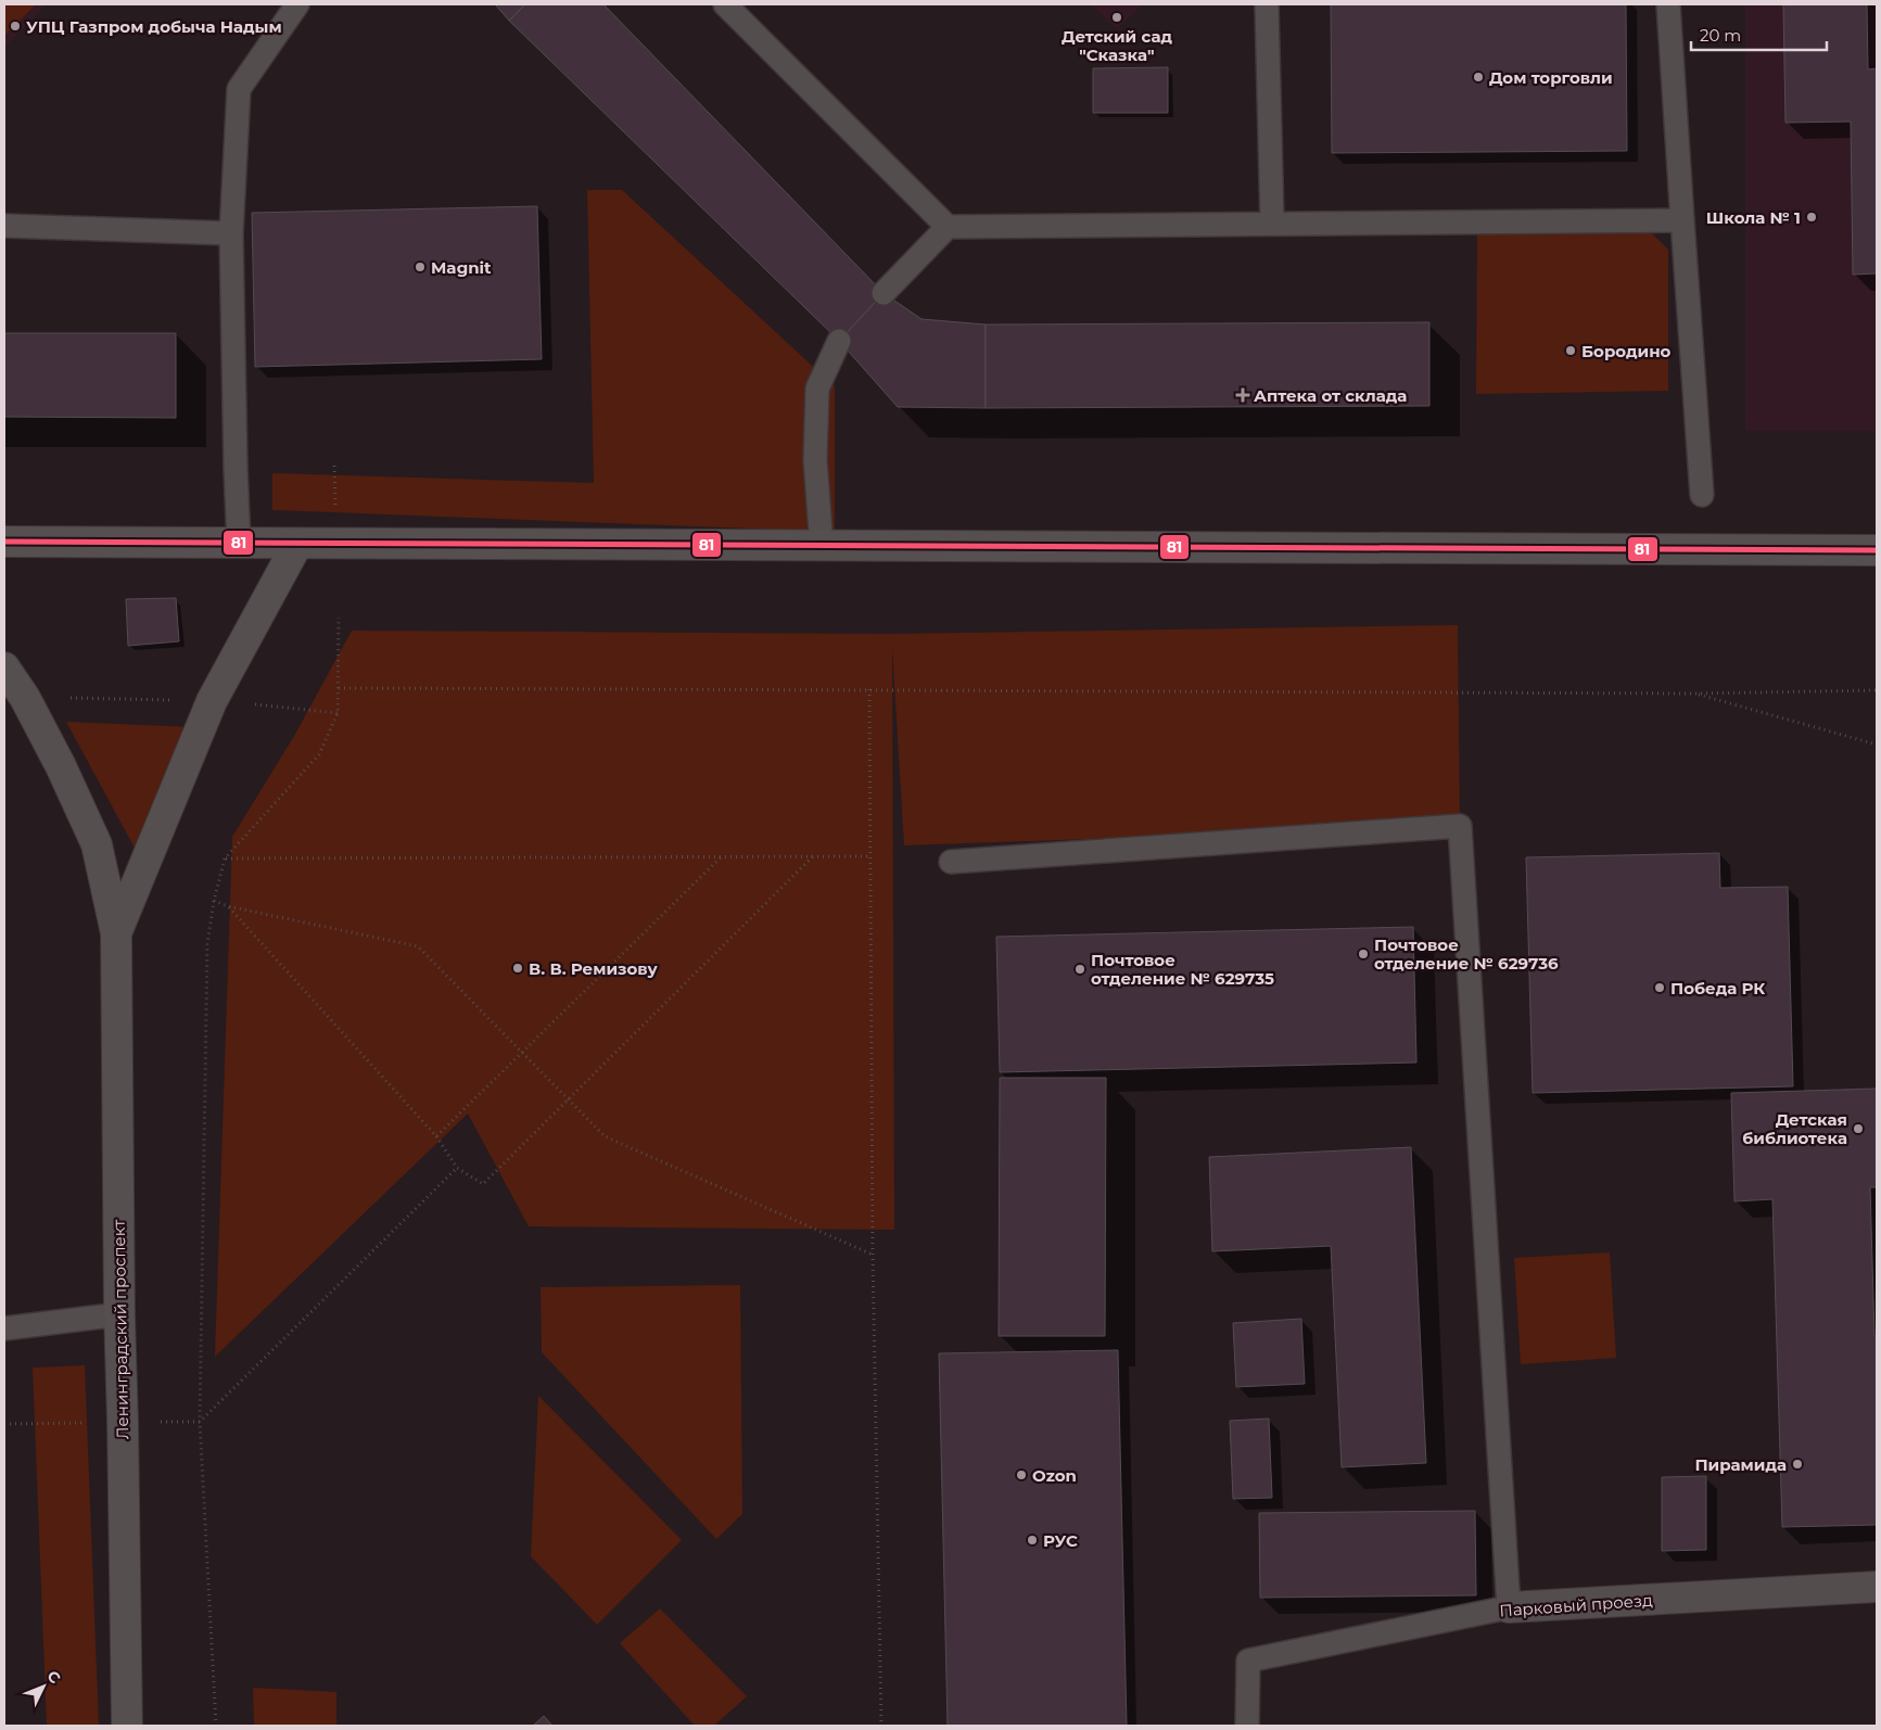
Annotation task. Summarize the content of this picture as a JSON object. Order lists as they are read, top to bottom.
{
  "streets": {
    "street": ["Ленинградский проспект", "Парковый проезд"]
  },
  "places": {
    "other": [
      "Детский сад \"Сказка\"",
      "УПЦ Газпром добыча Надым",
      "Дом торговли",
      "Школа № 1",
      "Magnit",
      "Бородино",
      "Почтовое отделение № 629736",
      "В. В. Ремизову",
      "Почтовое отделение № 629735",
      "Победа РК",
      "Детская библиотека",
      "Пирамида",
      "Ozon",
      "РУС"
    ],
    "health": ["Аптека от склада"]
  },
  "lines": ["transit line 81"],
  "scale_bar": "20 m",
  "north": "top right"
}
